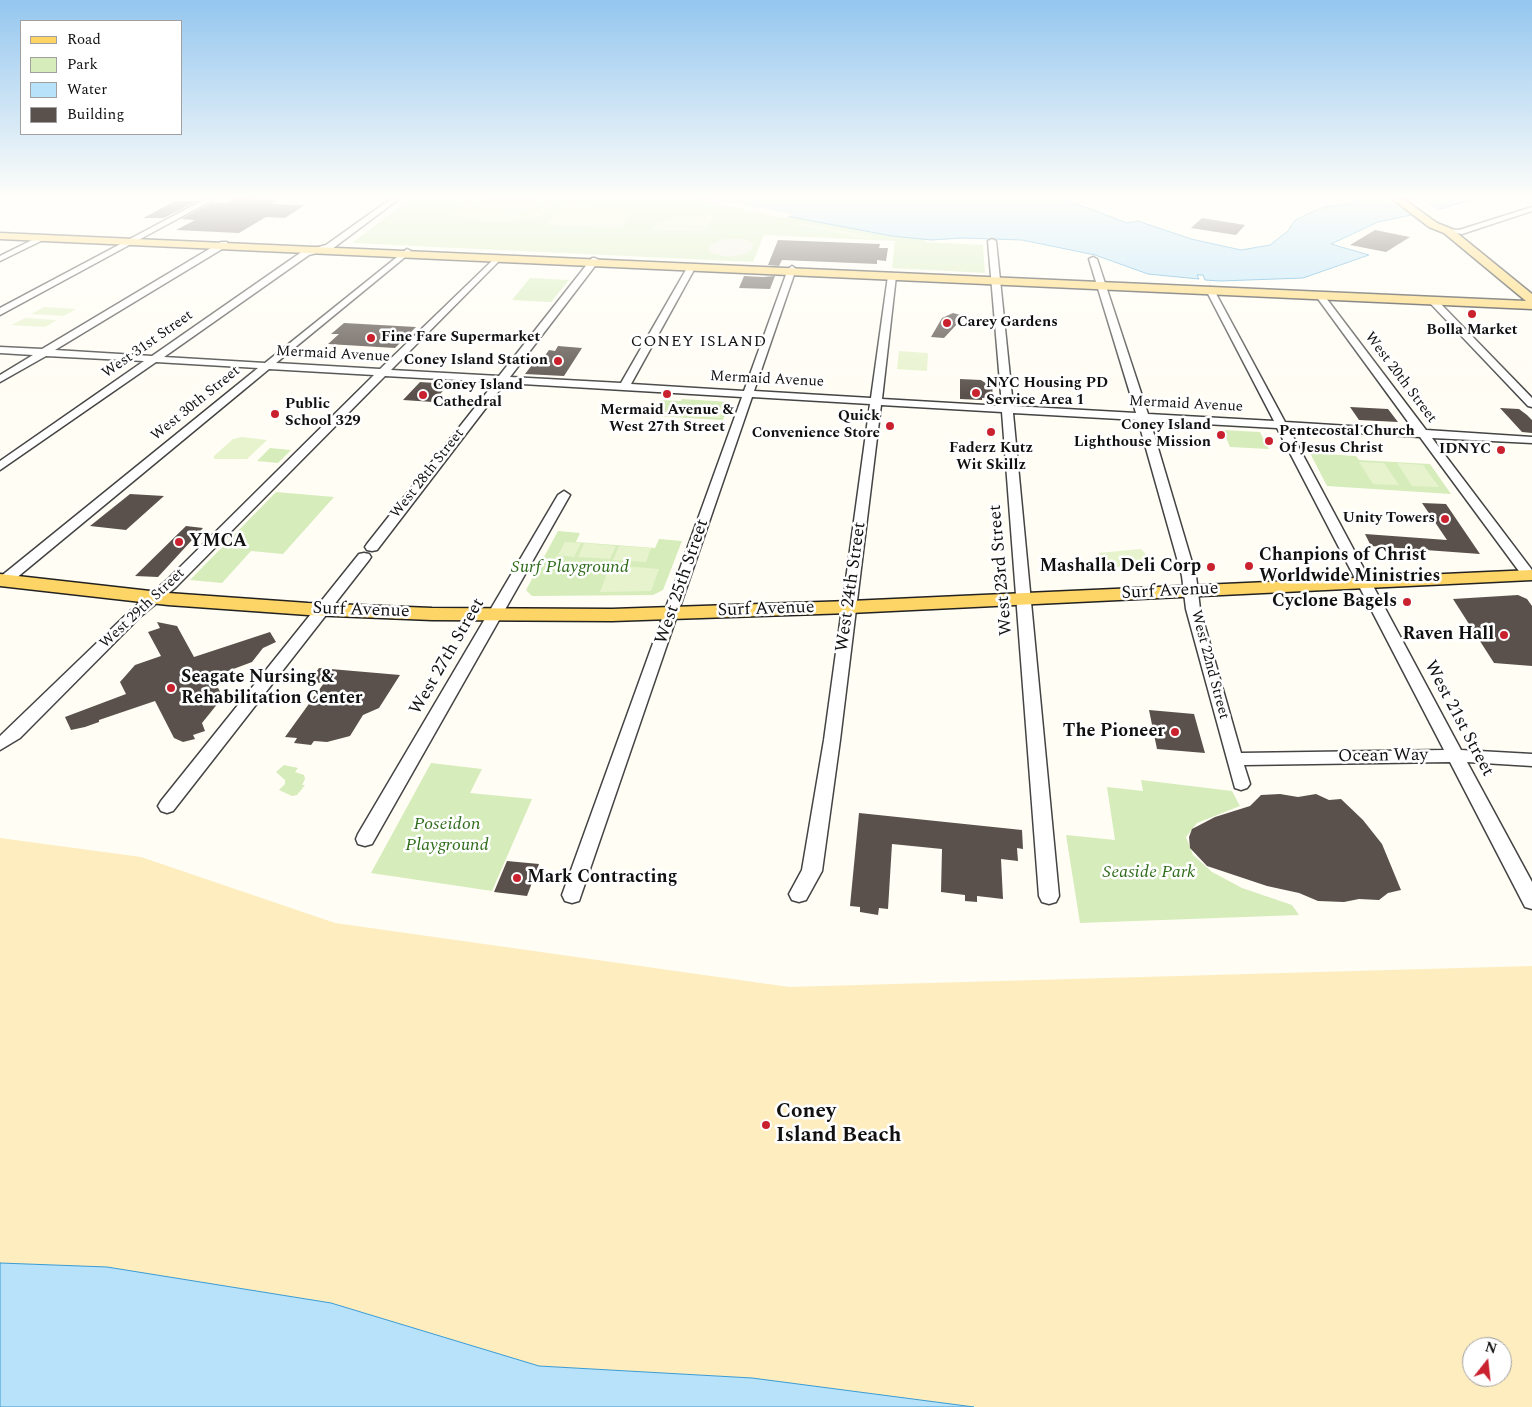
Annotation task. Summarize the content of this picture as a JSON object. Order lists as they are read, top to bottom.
{
  "streets": {
    "main road": ["Surf Avenue"],
    "street": [
      "West 31st Street",
      "Mermaid Avenue",
      "West 20th Street",
      "West 30th Street",
      "West 28th Street",
      "West 23rd Street",
      "West 25th Street",
      "West 24th Street",
      "West 29th Street",
      "West 27th Street",
      "West 22nd Street",
      "West 21st Street",
      "Ocean Way"
    ]
  },
  "crossings": [
    ["West 31st Street", "Mermaid Avenue"],
    ["Mermaid Avenue", "West 20th Street"],
    ["Mermaid Avenue", "West 30th Street"],
    ["Mermaid Avenue", "West 28th Street"],
    ["Mermaid Avenue", "West 23rd Street"],
    ["Mermaid Avenue", "West 25th Street"],
    ["Mermaid Avenue", "West 24th Street"],
    ["Mermaid Avenue", "West 29th Street"],
    ["Mermaid Avenue", "West 22nd Street"],
    ["Mermaid Avenue", "West 21st Street"],
    ["West 20th Street", "Surf Avenue"],
    ["West 30th Street", "Surf Avenue"],
    ["West 28th Street", "Surf Avenue"],
    ["West 23rd Street", "Surf Avenue"],
    ["West 25th Street", "Surf Avenue"],
    ["West 24th Street", "Surf Avenue"],
    ["Surf Avenue", "West 29th Street"],
    ["Surf Avenue", "West 27th Street"],
    ["Surf Avenue", "West 22nd Street"],
    ["Surf Avenue", "West 21st Street"],
    ["West 22nd Street", "Ocean Way"],
    ["West 21st Street", "Ocean Way"]
  ],
  "districts": ["CONEY ISLAND"],
  "parks": ["Surf Playground", "Poseidon Playground", "Seaside Park"],
  "places": [
    "Bolla Market",
    "Carey Gardens",
    "Fine Fare Supermarket",
    "Coney Island Station",
    "NYC Housing PD Service Area 1",
    "Mermaid Avenue & West 27th Street",
    "Coney Island Cathedral",
    "Public School 329",
    "Quick Convenience Store",
    "Faderz Kutz Wit Skillz",
    "Coney Island Lighthouse Mission",
    "Pentecostal Church Of Jesus Christ",
    "IDNYC",
    "Unity Towers",
    "YMCA",
    "Chanpions of Christ Worldwide Ministries",
    "Mashalla Deli Corp",
    "Cyclone Bagels",
    "Raven Hall",
    "Seagate Nursing & Rehabilitation Center",
    "The Pioneer",
    "Mark Contracting",
    "Coney Island Beach"
  ],
  "legend": [
    "Road",
    "Park",
    "Water",
    "Building"
  ],
  "north": "top"
}
